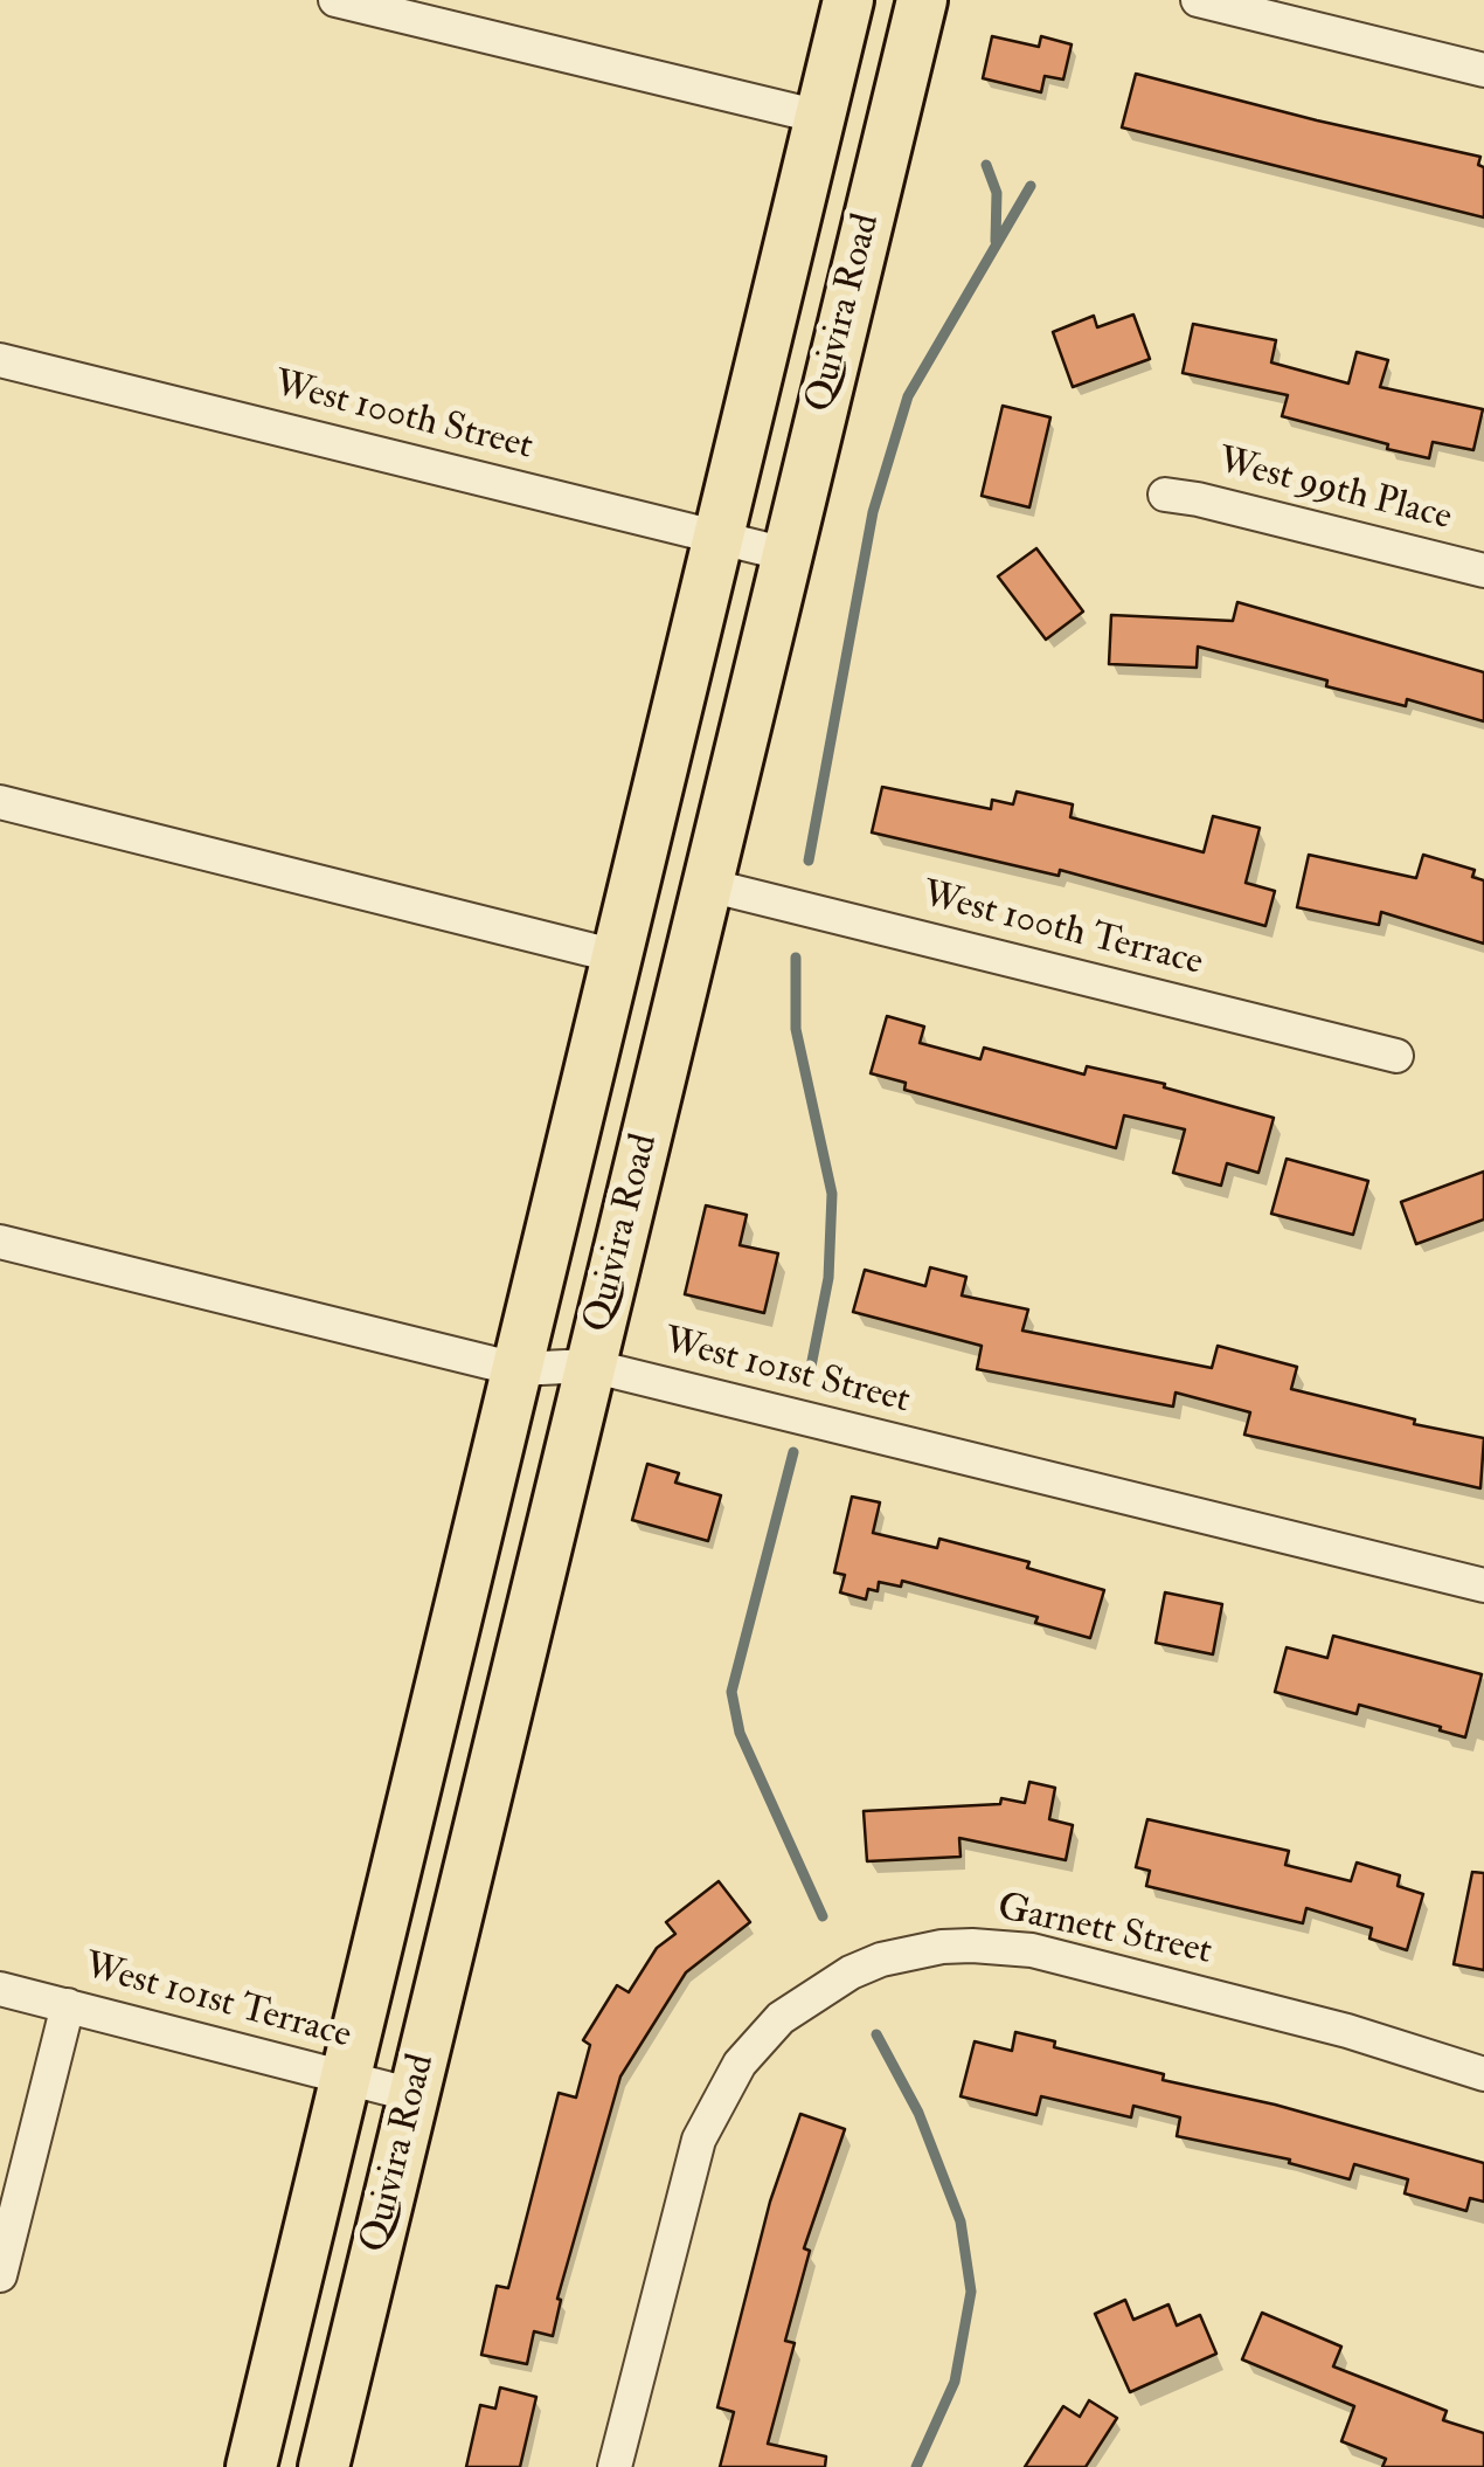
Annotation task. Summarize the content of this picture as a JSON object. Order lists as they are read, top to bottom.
{
  "streets": {
    "main road": ["Quivira Road"],
    "street": [
      "West 100th Street",
      "West 99th Place",
      "West 100th Terrace",
      "West 101st Street",
      "Garnett Street",
      "West 101st Terrace"
    ]
  },
  "crossings": [
    ["Quivira Road", "West 100th Street"],
    ["Quivira Road", "West 100th Terrace"],
    ["Quivira Road", "West 101st Street"],
    ["Quivira Road", "West 101st Terrace"]
  ]
}
